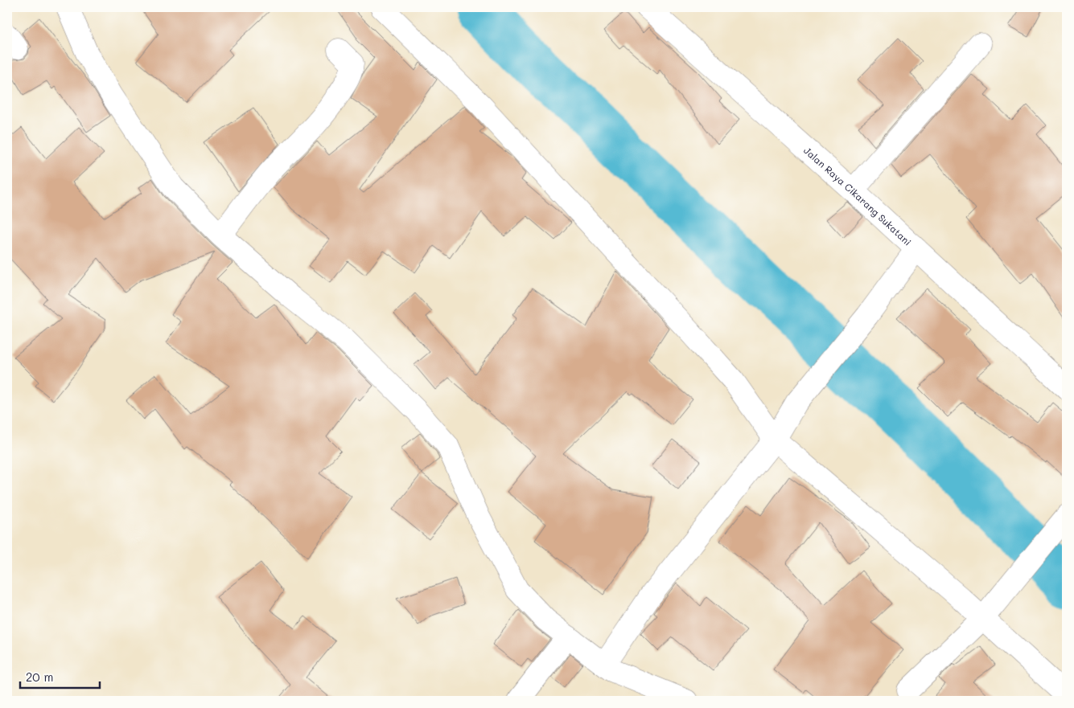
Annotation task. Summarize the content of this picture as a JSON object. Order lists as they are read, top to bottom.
{
  "streets": {
    "street": ["Jalan Raya Cikarang Sukatani"]
  },
  "scale_bar": "20 m"
}
